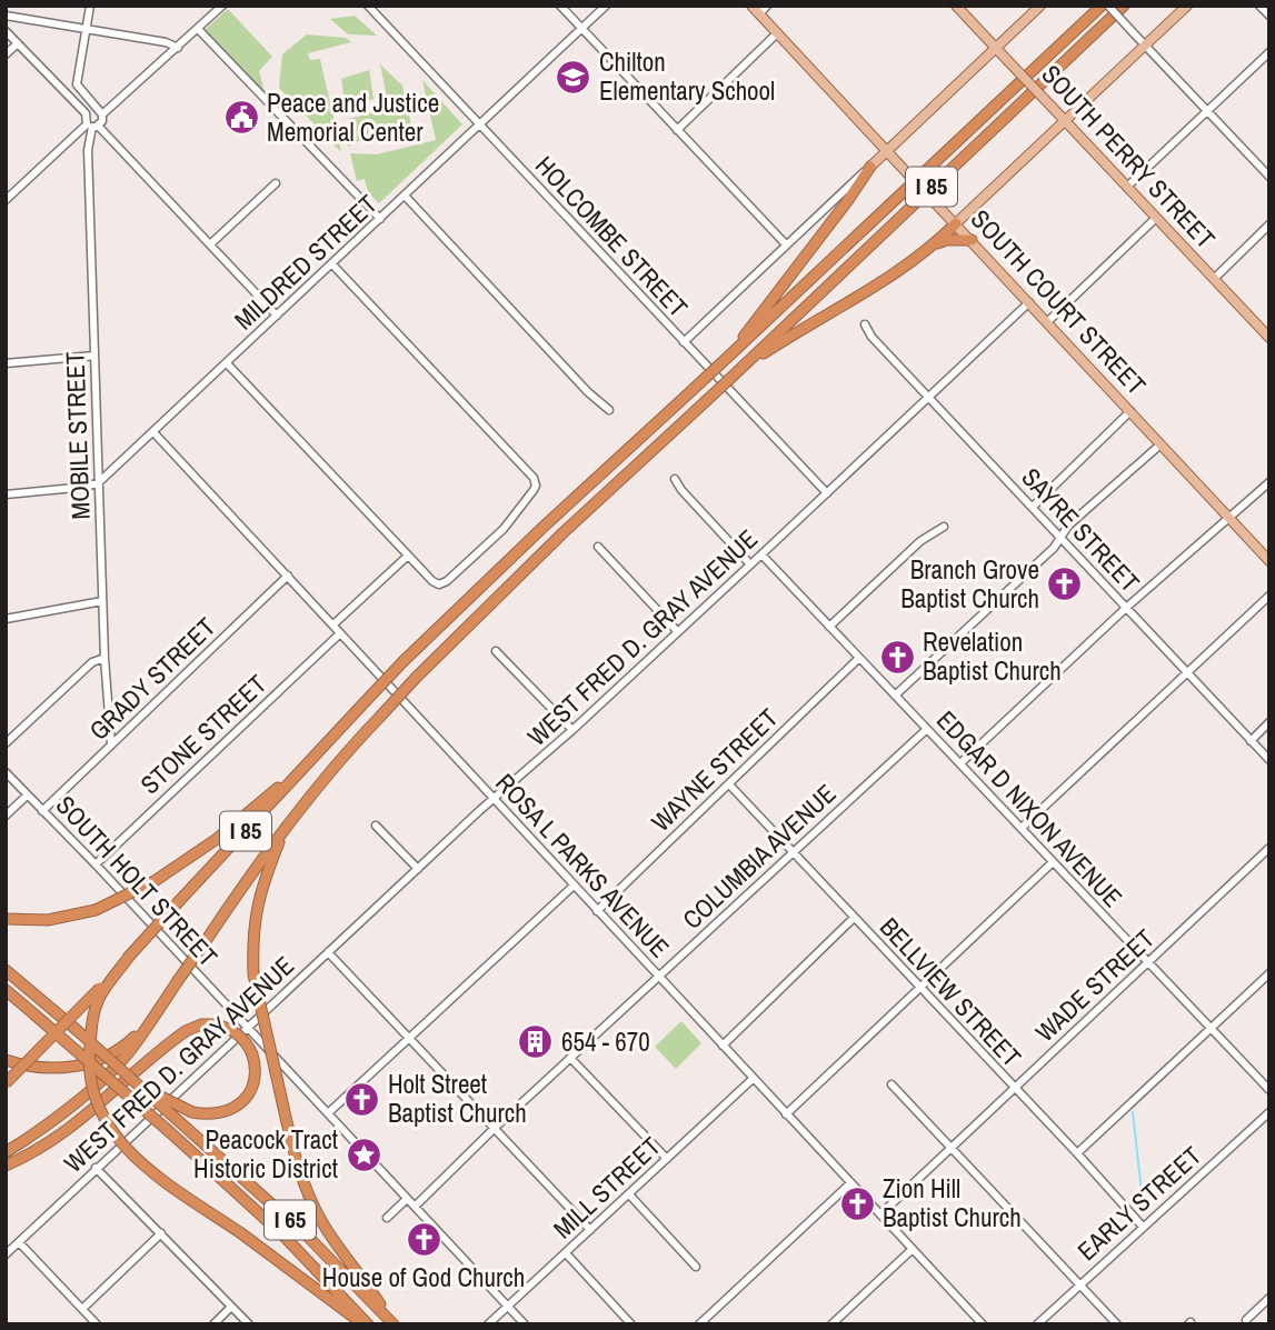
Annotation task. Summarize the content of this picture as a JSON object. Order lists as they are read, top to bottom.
{
  "streets": {
    "highway": ["I 85", "I 65"],
    "main road": ["SOUTH PERRY STREET", "SOUTH COURT STREET"],
    "street": [
      "HOLCOMBE STREET",
      "MILDRED STREET",
      "MOBILE STREET",
      "SAYRE STREET",
      "WEST FRED D. GRAY AVENUE",
      "GRADY STREET",
      "STONE STREET",
      "WAYNE STREET",
      "EDGAR D NIXON AVENUE",
      "COLUMBIA AVENUE",
      "ROSA L PARKS AVENUE",
      "SOUTH HOLT STREET",
      "WADE STREET",
      "BELLVIEW STREET",
      "MILL STREET",
      "EARLY STREET"
    ]
  },
  "crossings": [
    ["HOLCOMBE STREET", "MILDRED STREET"],
    ["HOLCOMBE STREET", "WEST FRED D. GRAY AVENUE"],
    ["MILDRED STREET", "MOBILE STREET"],
    ["MILDRED STREET", "ROSA L PARKS AVENUE"],
    ["SOUTH COURT STREET", "WEST FRED D. GRAY AVENUE"],
    ["MOBILE STREET", "GRADY STREET"],
    ["SAYRE STREET", "WEST FRED D. GRAY AVENUE"],
    ["WEST FRED D. GRAY AVENUE", "EDGAR D NIXON AVENUE"],
    ["WEST FRED D. GRAY AVENUE", "ROSA L PARKS AVENUE"],
    ["WEST FRED D. GRAY AVENUE", "SOUTH HOLT STREET"],
    ["GRADY STREET", "ROSA L PARKS AVENUE"],
    ["GRADY STREET", "SOUTH HOLT STREET"],
    ["STONE STREET", "ROSA L PARKS AVENUE"],
    ["STONE STREET", "SOUTH HOLT STREET"],
    ["WAYNE STREET", "EDGAR D NIXON AVENUE"],
    ["WAYNE STREET", "ROSA L PARKS AVENUE"],
    ["WAYNE STREET", "BELLVIEW STREET"],
    ["EDGAR D NIXON AVENUE", "COLUMBIA AVENUE"],
    ["EDGAR D NIXON AVENUE", "WADE STREET"],
    ["COLUMBIA AVENUE", "ROSA L PARKS AVENUE"],
    ["COLUMBIA AVENUE", "SOUTH HOLT STREET"],
    ["COLUMBIA AVENUE", "BELLVIEW STREET"],
    ["ROSA L PARKS AVENUE", "WADE STREET"],
    ["ROSA L PARKS AVENUE", "MILL STREET"],
    ["SOUTH HOLT STREET", "MILL STREET"],
    ["WADE STREET", "BELLVIEW STREET"],
    ["BELLVIEW STREET", "EARLY STREET"]
  ],
  "places": {
    "school or university": ["Chilton Elementary School"],
    "public building": ["Peace and Justice Memorial Center"],
    "church": [
      "Branch Grove Baptist Church",
      "Revelation Baptist Church",
      "Holt Street Baptist Church",
      "Zion Hill Baptist Church",
      "House of God Church"
    ],
    "building": ["654 - 670"],
    "place": ["Peacock Tract Historic District"]
  }
}
